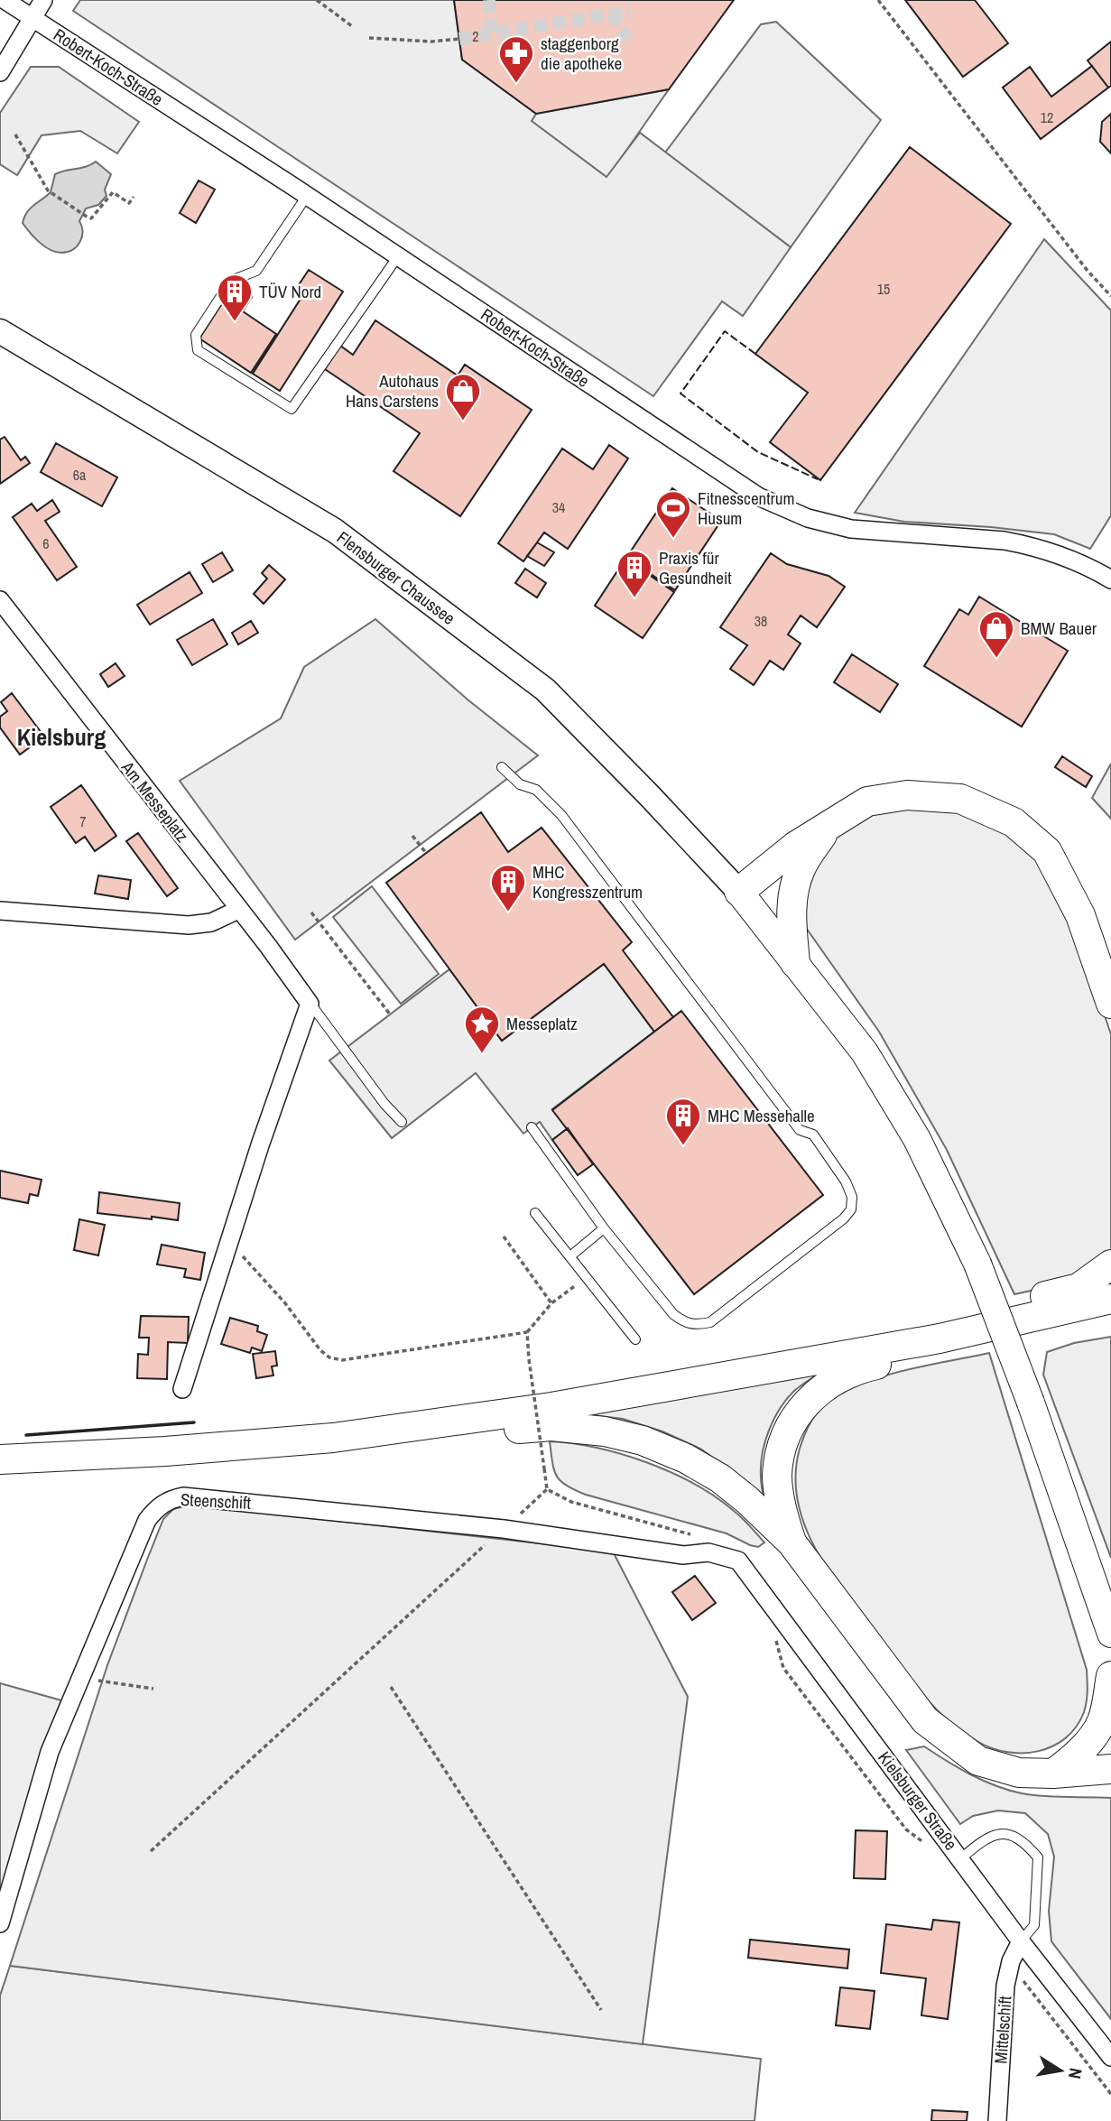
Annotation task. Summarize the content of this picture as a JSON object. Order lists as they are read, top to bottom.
{
  "streets": {
    "main road": ["Flensburger Chaussee"],
    "street": [
      "Robert-Koch-Straße",
      "Am Messeplatz",
      "Steenschift",
      "Kielsburger Straße",
      "Mittelschift"
    ]
  },
  "crossings": [
    ["Steenschift", "Kielsburger Straße"],
    ["Kielsburger Straße", "Mittelschift"]
  ],
  "districts": ["Kielsburg"],
  "places": {
    "pharmacy": ["staggenborg die apotheke"],
    "building": [
      "TÜV Nord",
      "Praxis für Gesundheit",
      "MHC Kongresszentrum",
      "MHC Messehalle"
    ],
    "shop": ["Autohaus Hans Carstens", "BMW Bauer"],
    "sports": ["Fitnesscentrum Husum"],
    "place": ["Messeplatz"]
  },
  "house_numbers": [
    "2",
    "12",
    "15",
    "6a",
    "34",
    "6",
    "38",
    "7"
  ],
  "north": "right"
}
